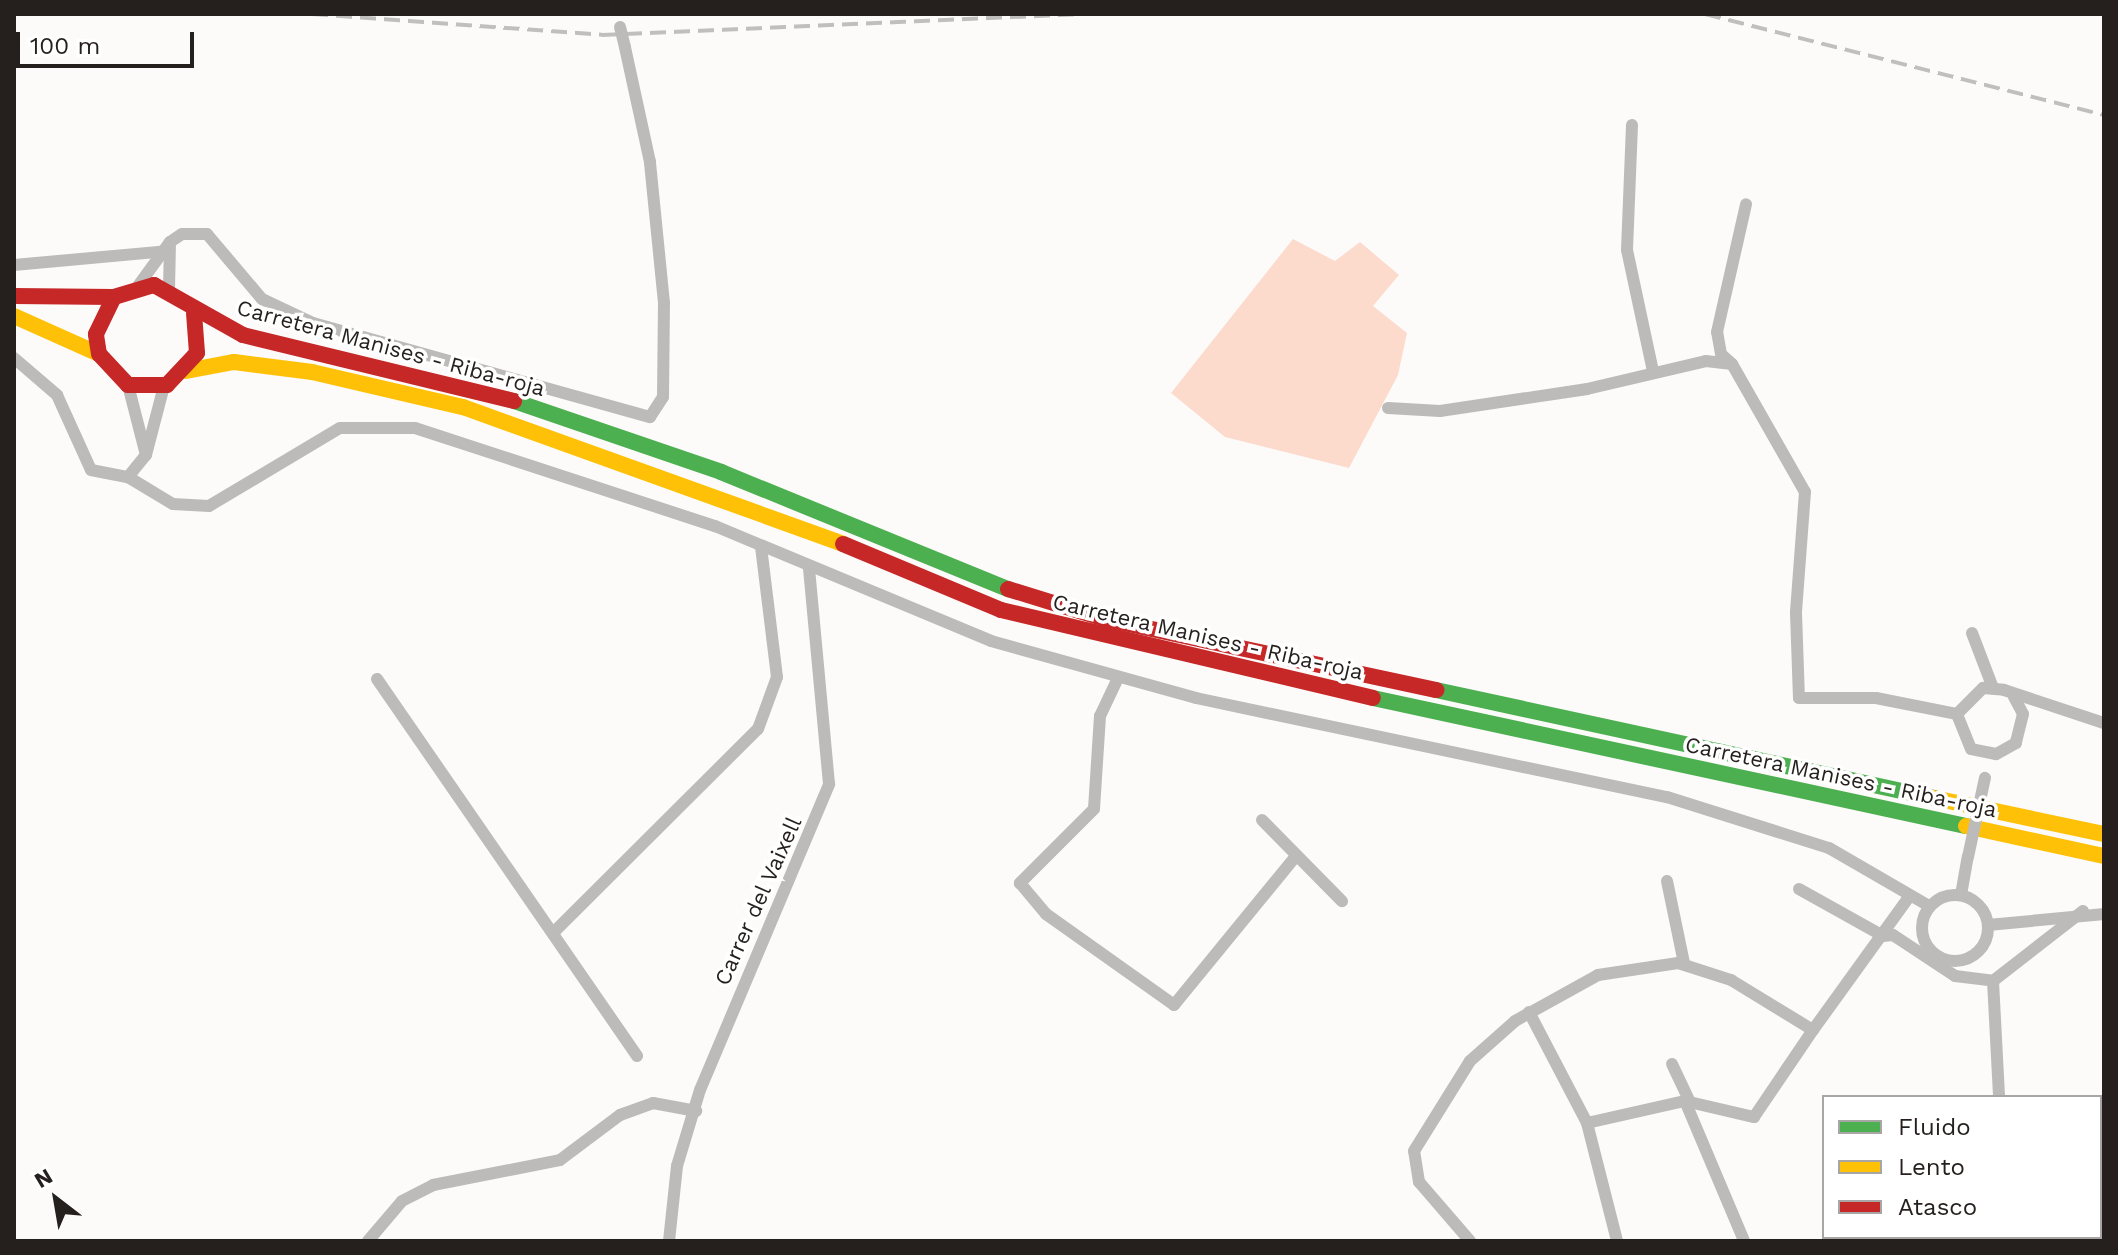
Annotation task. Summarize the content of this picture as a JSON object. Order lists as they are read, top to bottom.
{
  "streets": {
    "main road": ["Carretera Manises - Riba-roja"],
    "street": ["Carrer del Vaixell"]
  },
  "legend": ["Fluido", "Lento", "Atasco"],
  "scale_bar": "100 m",
  "north": "top left"
}
